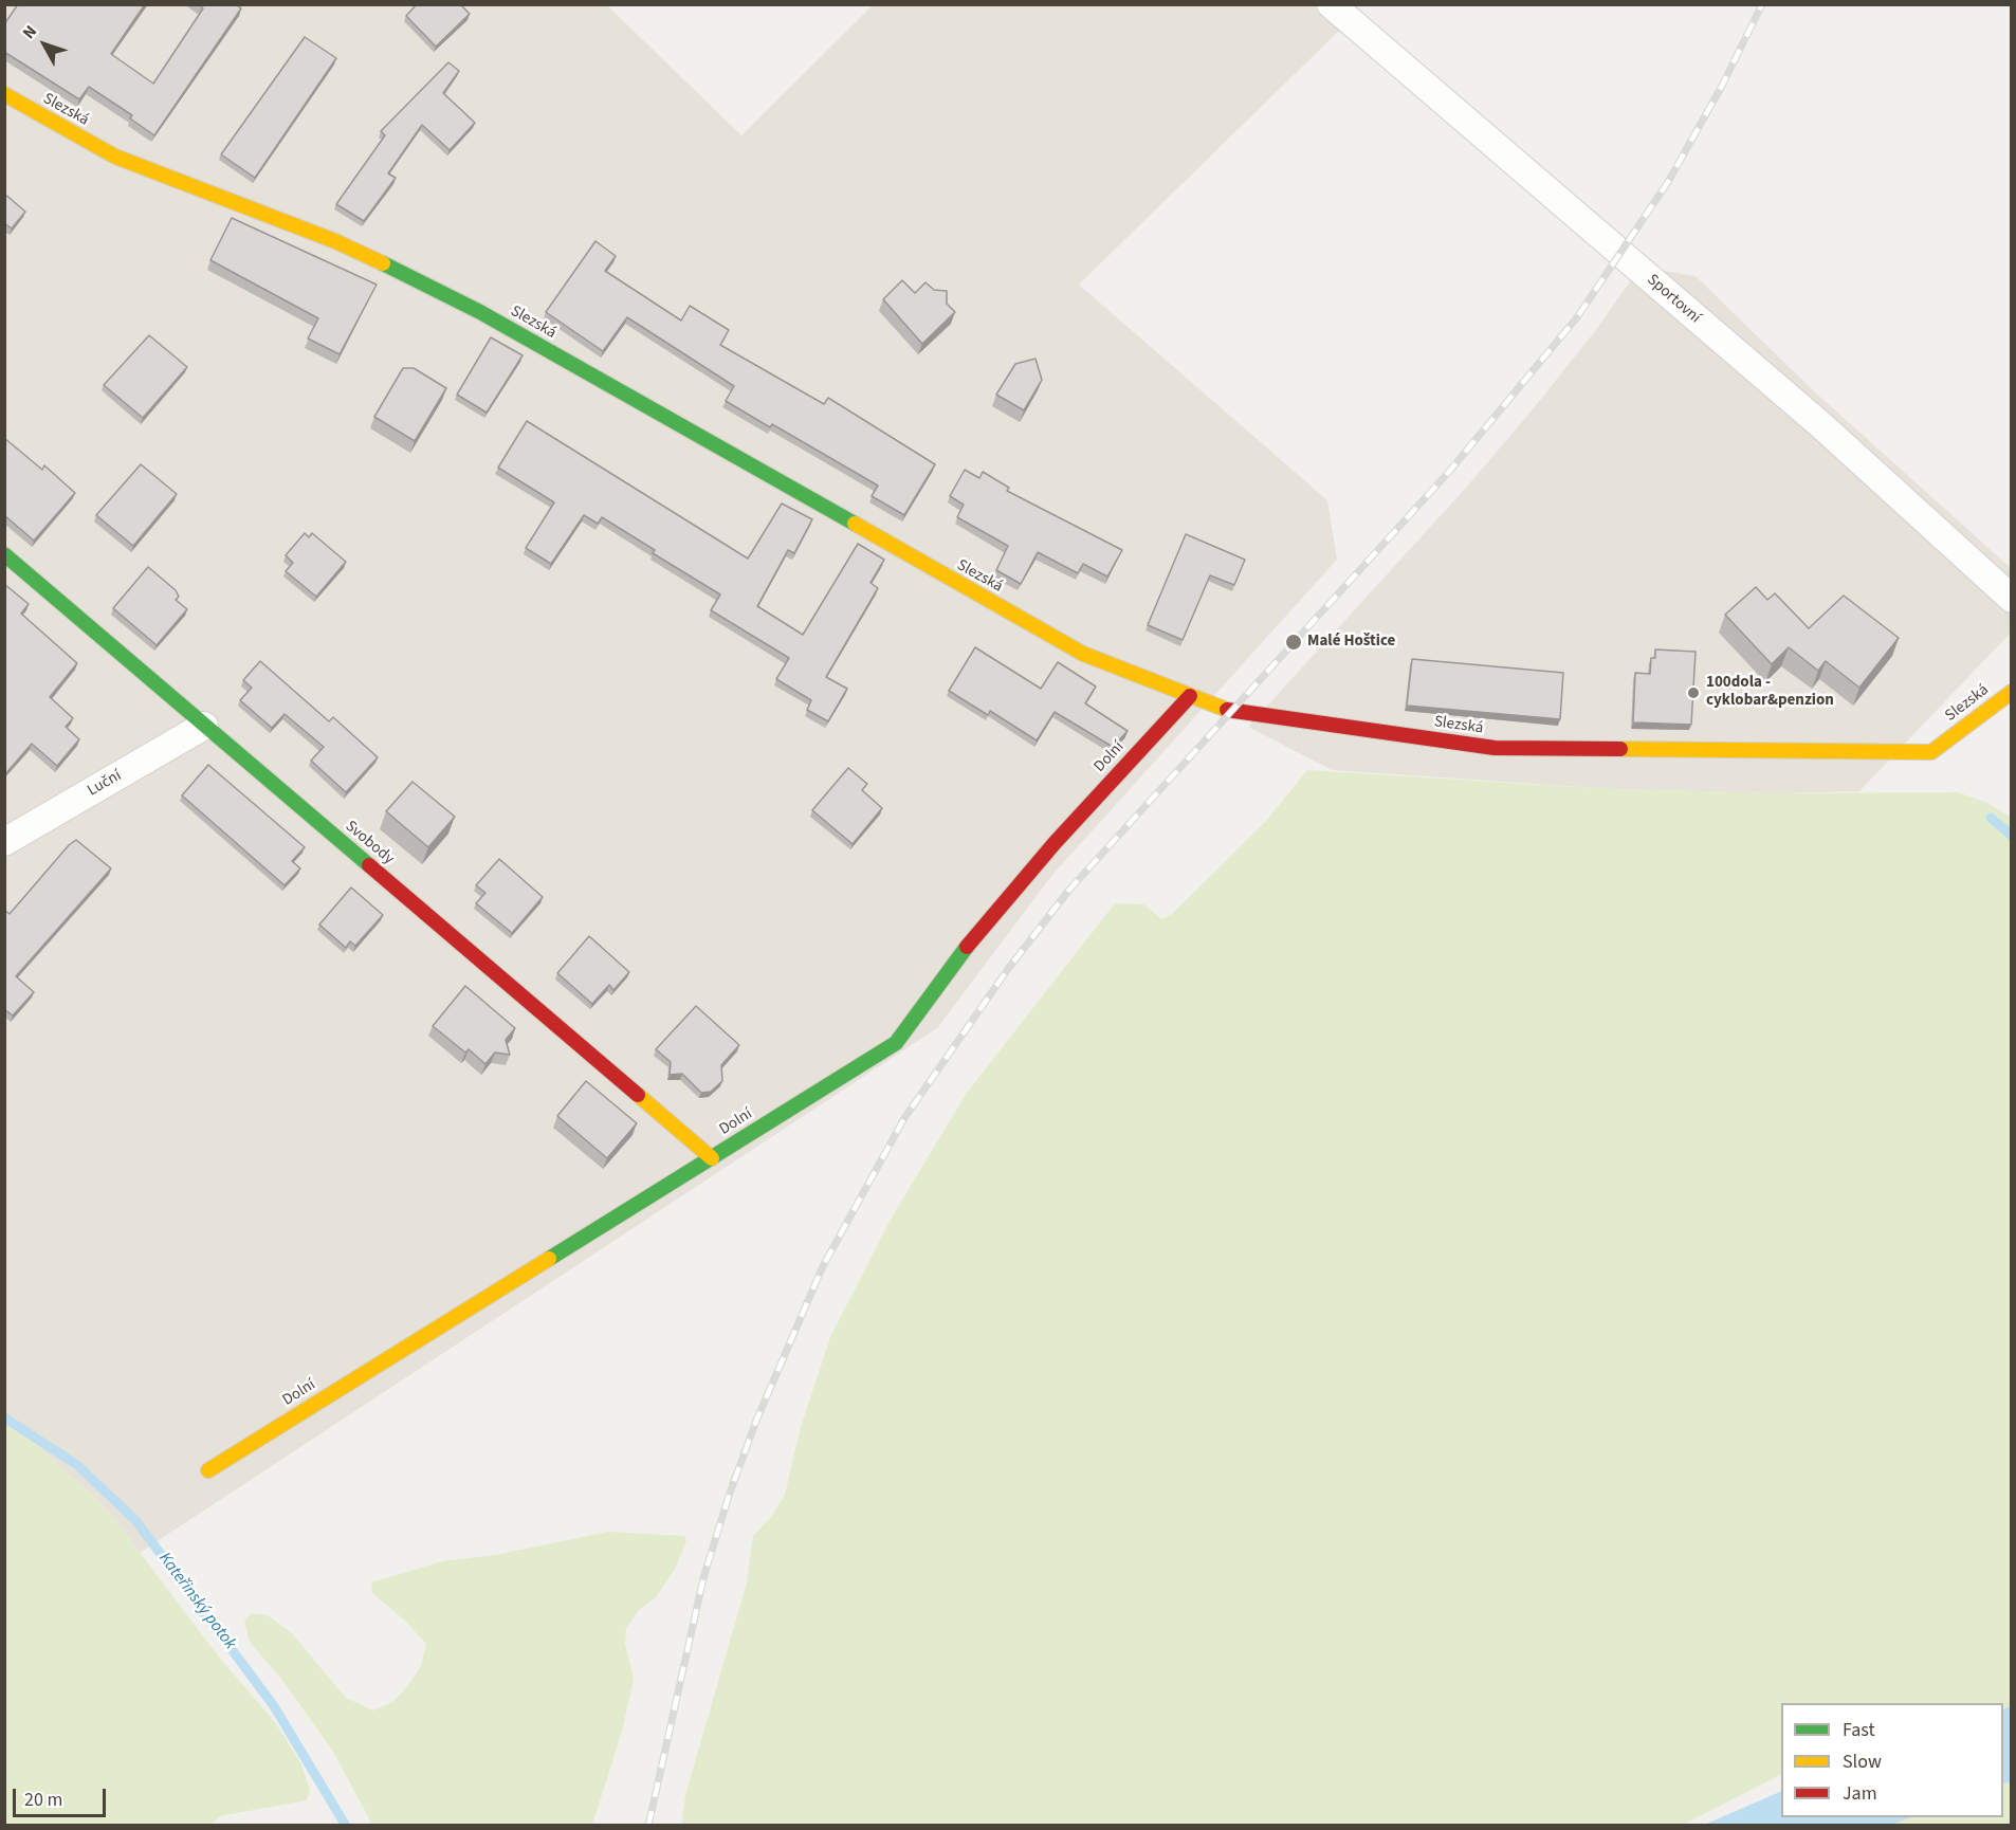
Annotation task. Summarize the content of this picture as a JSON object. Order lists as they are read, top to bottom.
{
  "streets": {
    "street": [
      "Slezská",
      "Sportovní",
      "Dolní",
      "Luční",
      "Svobody"
    ]
  },
  "crossings": [
    ["Slezská", "Dolní"],
    ["Dolní", "Svobody"],
    ["Luční", "Svobody"]
  ],
  "water": ["Kateřinský potok"],
  "places": ["Malé Hoštice", "100dola - cyklobar&penzion"],
  "legend": ["Fast", "Slow", "Jam"],
  "scale_bar": "20 m",
  "north": "top left"
}
